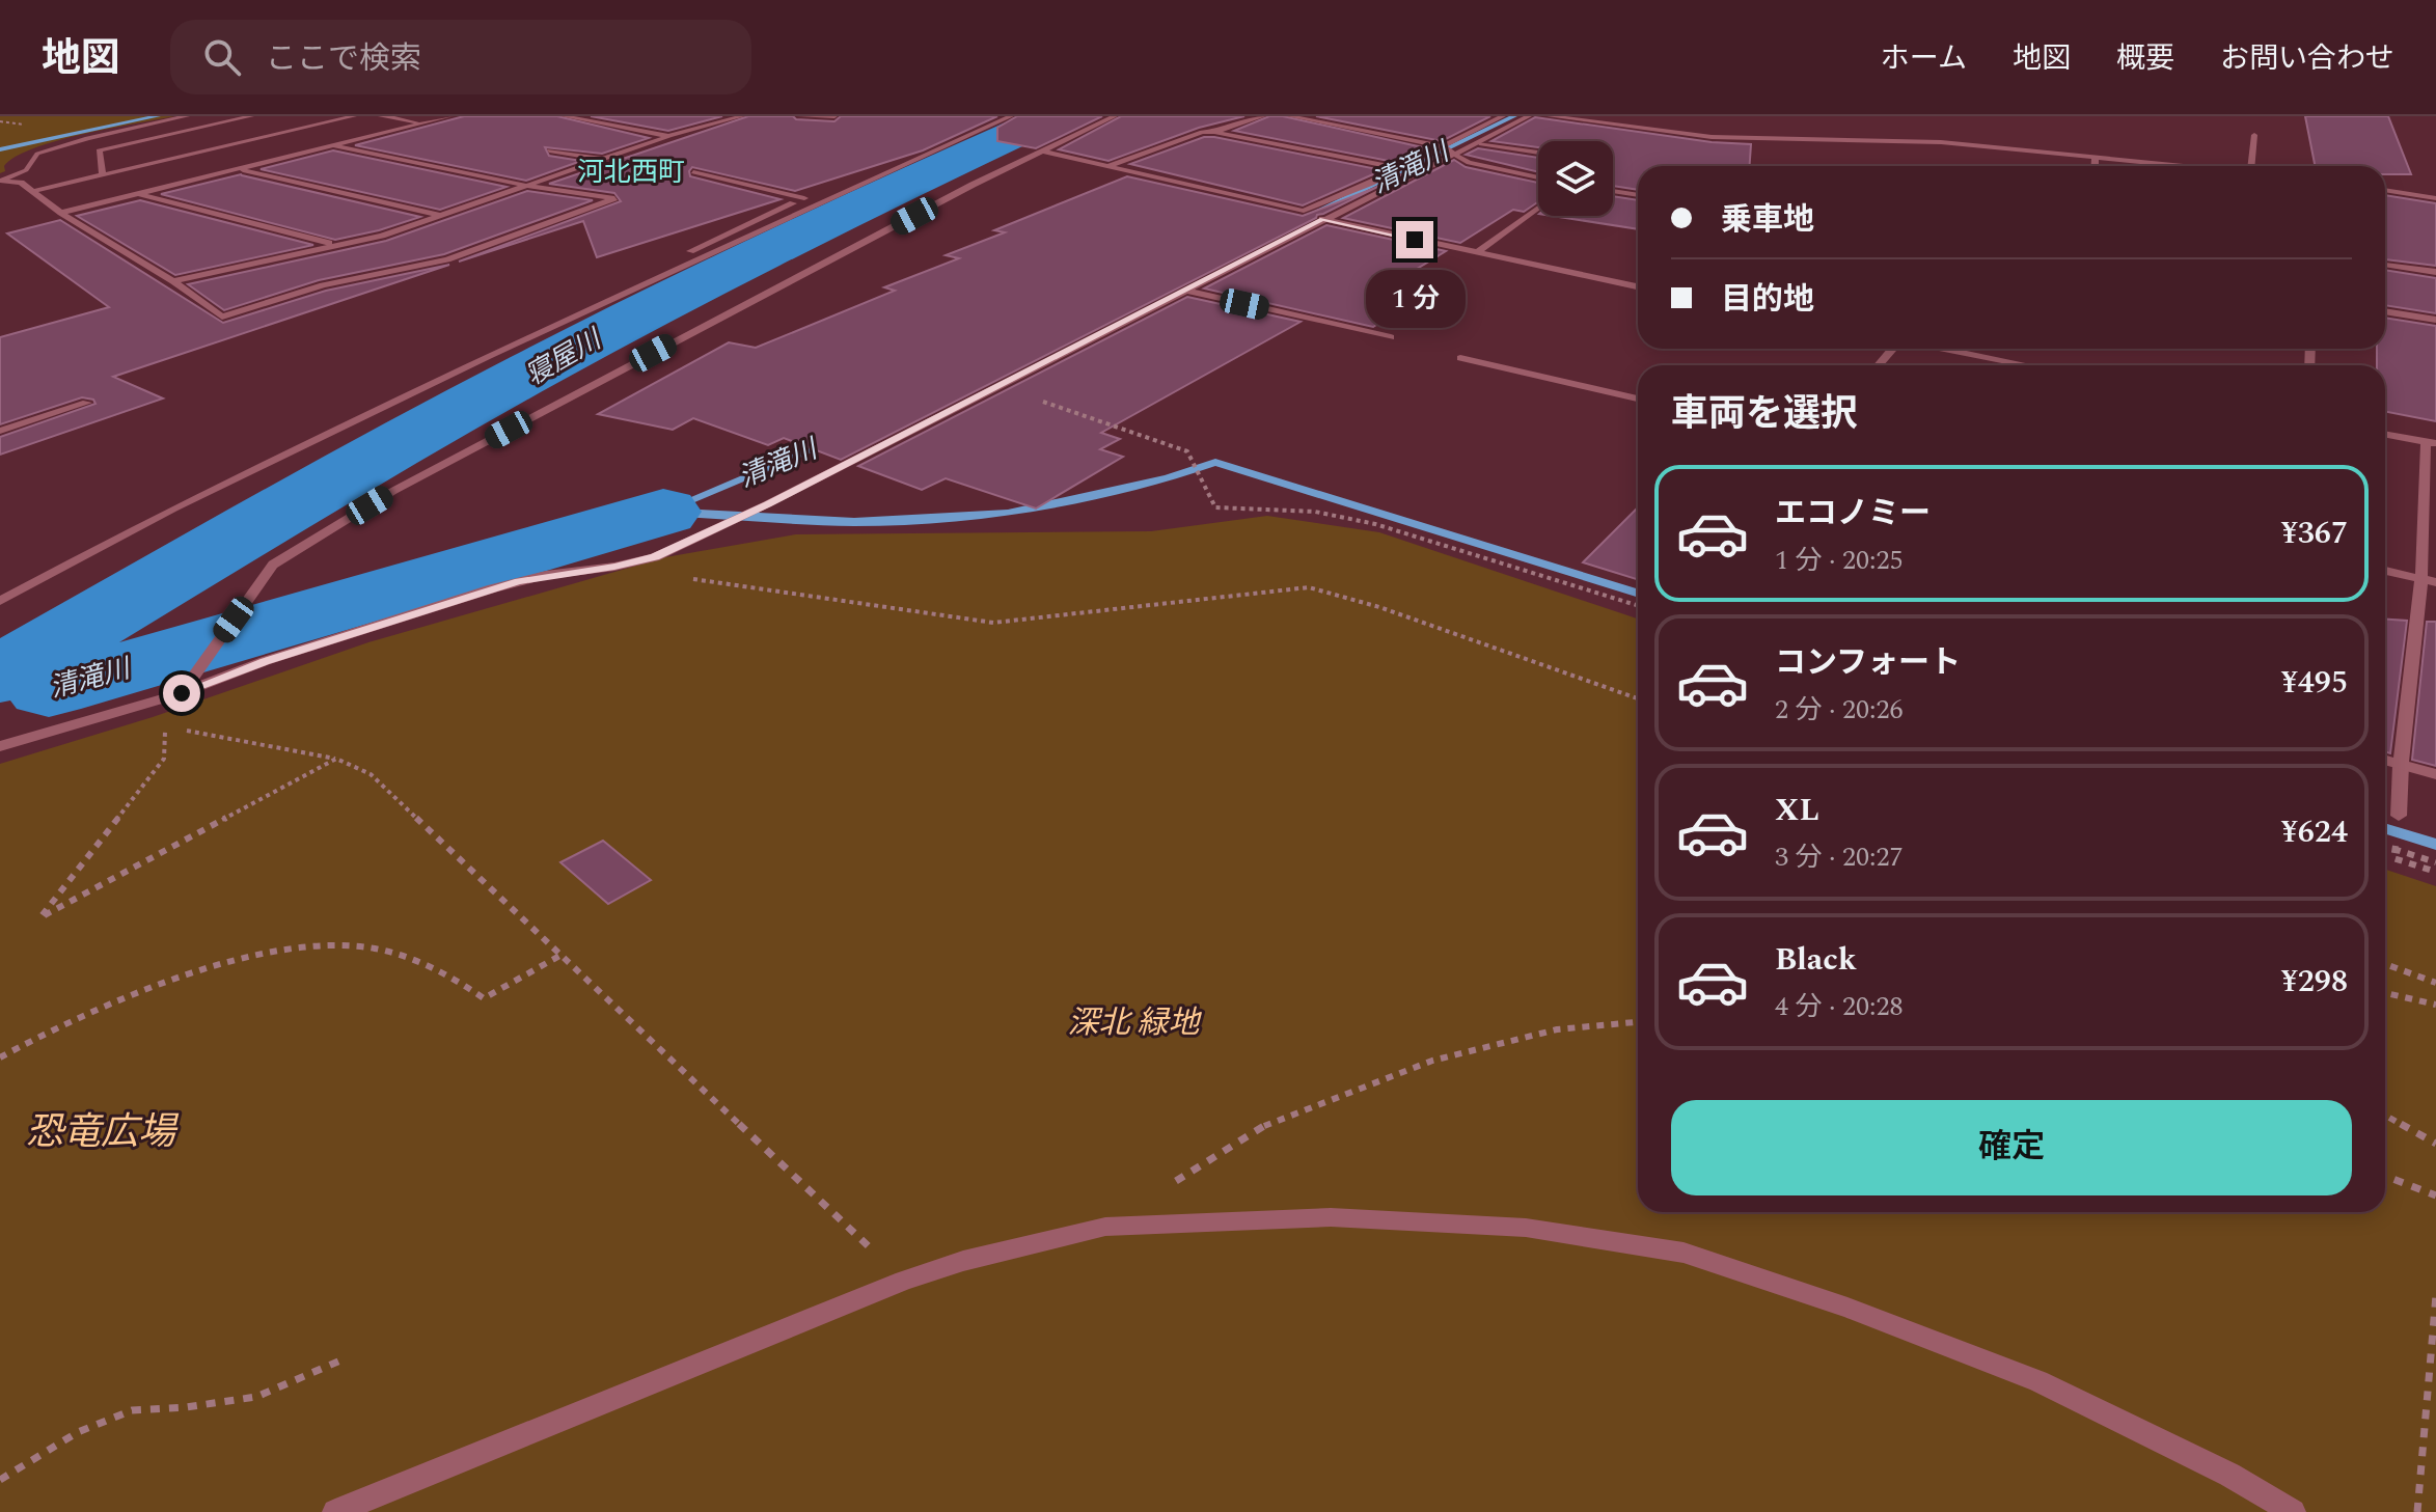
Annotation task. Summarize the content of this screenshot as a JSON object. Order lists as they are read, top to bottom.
{
  "districts": ["河北西町"],
  "water": ["清滝川", "寝屋川"],
  "parks": ["深北 緑地", "恐竜広場"],
  "page": {
    "header": "地図",
    "search": "ここで検索",
    "nav": [
      "ホーム",
      "地図",
      "概要",
      "お問い合わせ"
    ],
    "banner": ["乗車地", "目的地"],
    "bubble": "1 分",
    "heading": "車両を選択",
    "list": [
      {
        "name": "エコノミー",
        "note": "1 分 · 20:25",
        "value": "¥367"
      },
      {
        "name": "コンフォート",
        "note": "2 分 · 20:26",
        "value": "¥495"
      },
      {
        "name": "XL",
        "note": "3 分 · 20:27",
        "value": "¥624"
      },
      {
        "name": "Black",
        "note": "4 分 · 20:28",
        "value": "¥298"
      }
    ],
    "buttons": "確定"
  }
}
